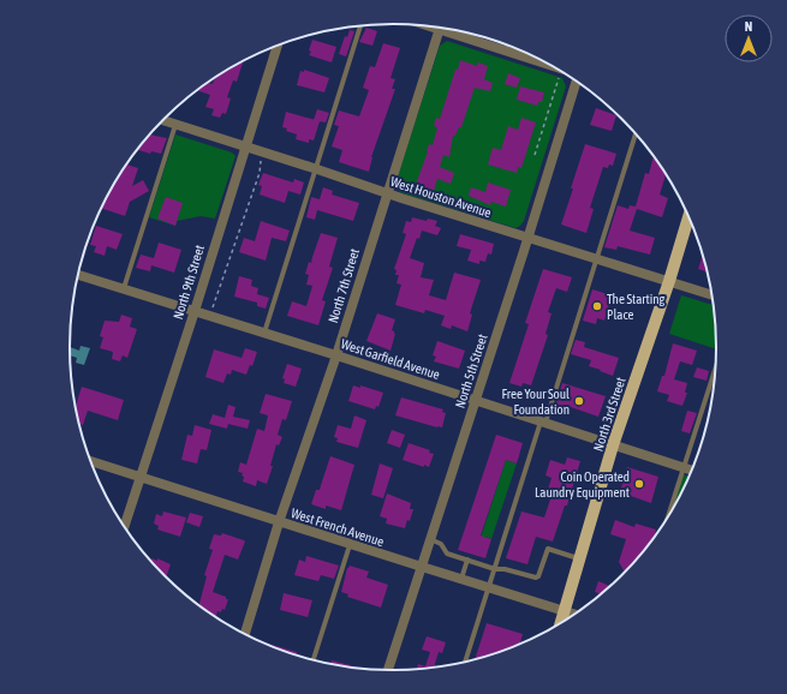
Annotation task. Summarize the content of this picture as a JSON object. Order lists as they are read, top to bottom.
{
  "streets": {
    "main road": ["North 3rd Street"],
    "street": [
      "West Houston Avenue",
      "North 9th Street",
      "North 7th Street",
      "West Garfield Avenue",
      "North 5th Street",
      "West French Avenue"
    ]
  },
  "crossings": [
    ["West Houston Avenue", "North 9th Street"],
    ["West Houston Avenue", "North 7th Street"],
    ["West Houston Avenue", "North 5th Street"],
    ["West Houston Avenue", "North 3rd Street"],
    ["North 9th Street", "West Garfield Avenue"],
    ["North 9th Street", "West French Avenue"],
    ["North 7th Street", "West Garfield Avenue"],
    ["North 7th Street", "West French Avenue"],
    ["West Garfield Avenue", "North 5th Street"],
    ["West Garfield Avenue", "North 3rd Street"],
    ["North 5th Street", "West French Avenue"],
    ["North 3rd Street", "West French Avenue"]
  ],
  "places": ["The Starting Place", "Free Your Soul Foundation", "Coin Operated Laundry Equipment"],
  "north": "top"
}
